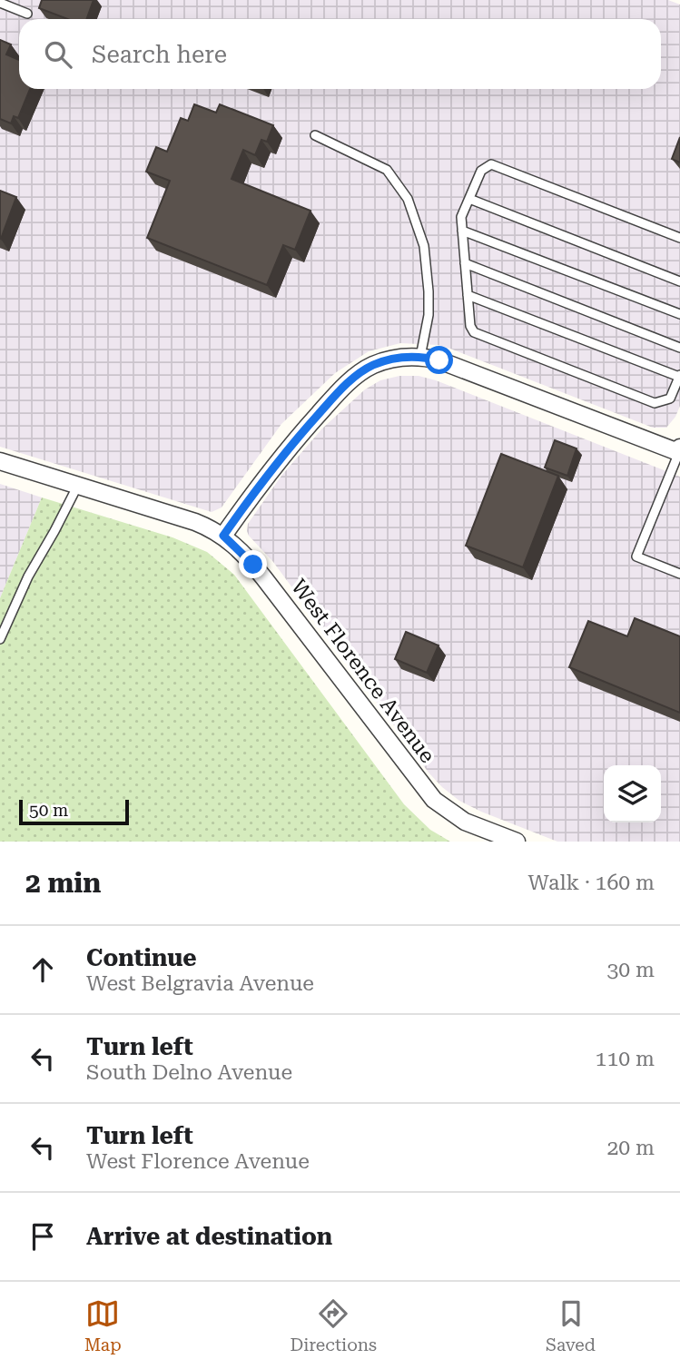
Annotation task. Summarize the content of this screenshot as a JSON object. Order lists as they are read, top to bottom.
{
  "streets": {
    "street": ["West Florence Avenue"]
  },
  "scale_bar": "50 m",
  "page": {
    "search": "Search here",
    "scale": "50 m",
    "heading": ["2 min", "Walk · 160 m"],
    "list": [
      ["Continue", "West Belgravia Avenue", "30 m"],
      ["Turn left", "South Delno Avenue", "110 m"],
      ["Turn left", "West Florence Avenue", "20 m"],
      "Arrive at destination"
    ],
    "nav": ["Map", "Directions", "Saved"]
  }
}
